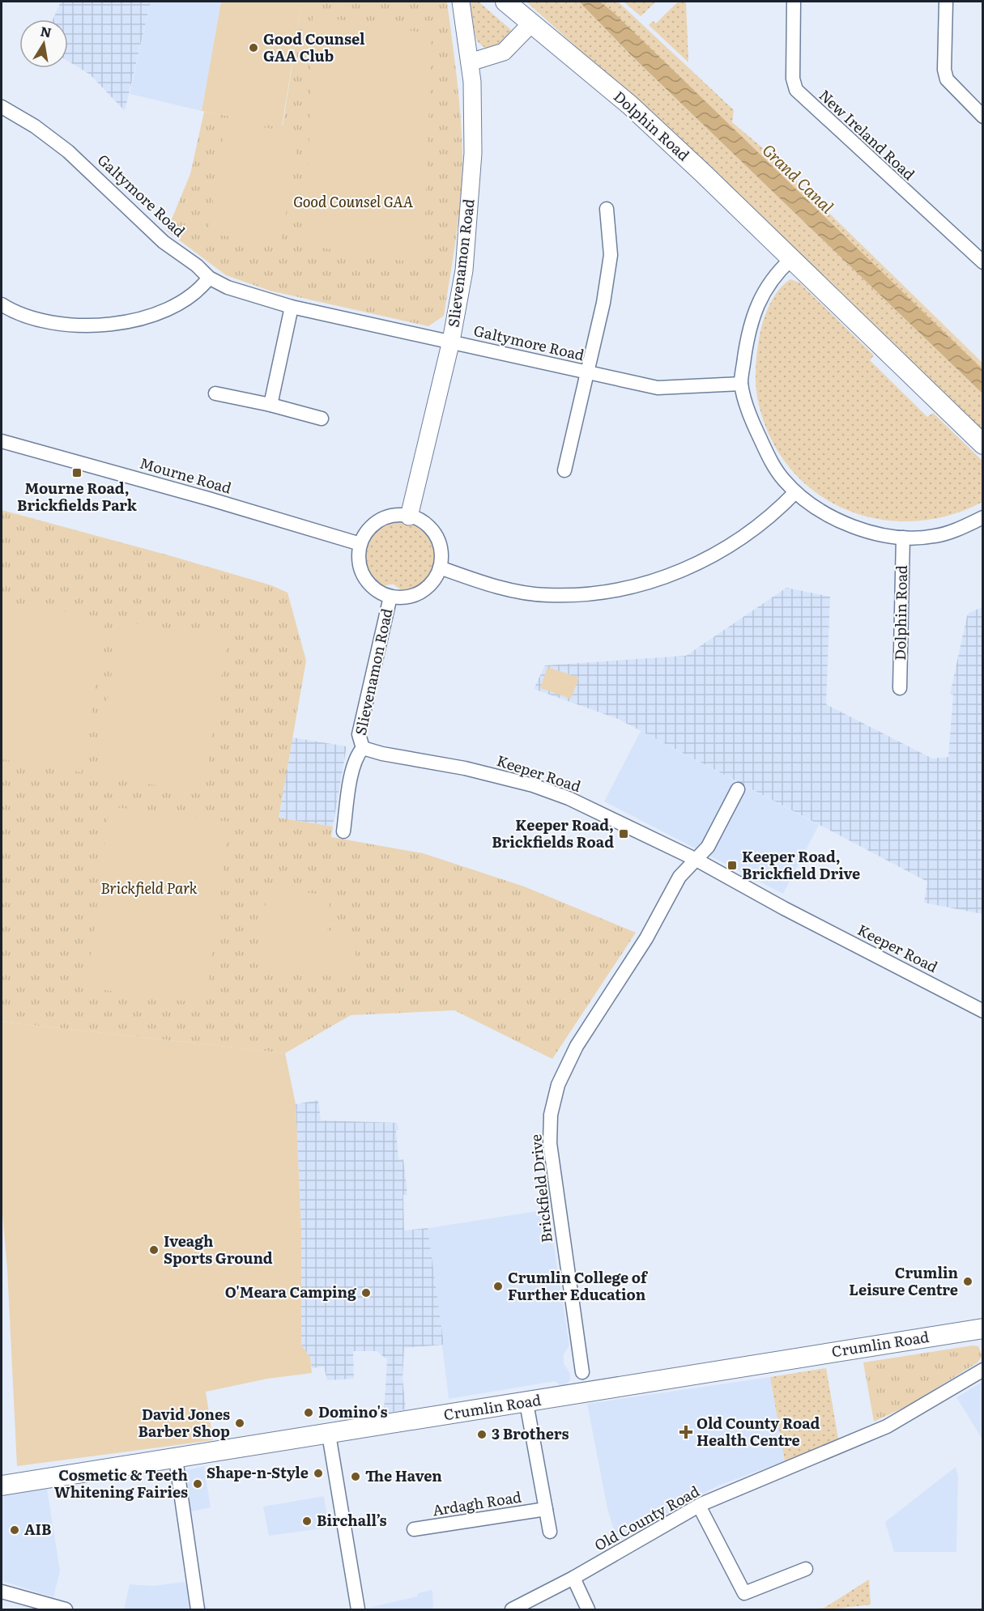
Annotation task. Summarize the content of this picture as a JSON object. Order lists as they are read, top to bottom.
{
  "streets": {
    "main road": ["Dolphin Road", "Crumlin Road"],
    "street": [
      "New Ireland Road",
      "Galtymore Road",
      "Slievenamon Road",
      "Mourne Road",
      "Keeper Road",
      "Brickfield Drive",
      "Ardagh Road",
      "Old County Road"
    ]
  },
  "crossings": [
    ["Galtymore Road", "Slievenamon Road"],
    ["Slievenamon Road", "Mourne Road"],
    ["Slievenamon Road", "Keeper Road"],
    ["Keeper Road", "Brickfield Drive"],
    ["Crumlin Road", "Ardagh Road"]
  ],
  "water": ["Grand Canal"],
  "parks": ["Good Counsel GAA", "Brickfield Park"],
  "places": {
    "other": [
      "Good Counsel GAA Club",
      "Iveagh Sports Ground",
      "Crumlin Leisure Centre",
      "Crumlin College of Further Education",
      "O'Meara Camping",
      "Domino's",
      "David Jones Barber Shop",
      "3 Brothers",
      "Shape-n-Style",
      "The Haven",
      "Cosmetic & Teeth Whitening Fairies",
      "Birchall’s",
      "AIB"
    ],
    "transit": ["Mourne Road, Brickfields Park", "Keeper Road, Brickfields Road", "Keeper Road, Brickfield Drive"],
    "health": ["Old County Road Health Centre"]
  },
  "north": "top"
}
